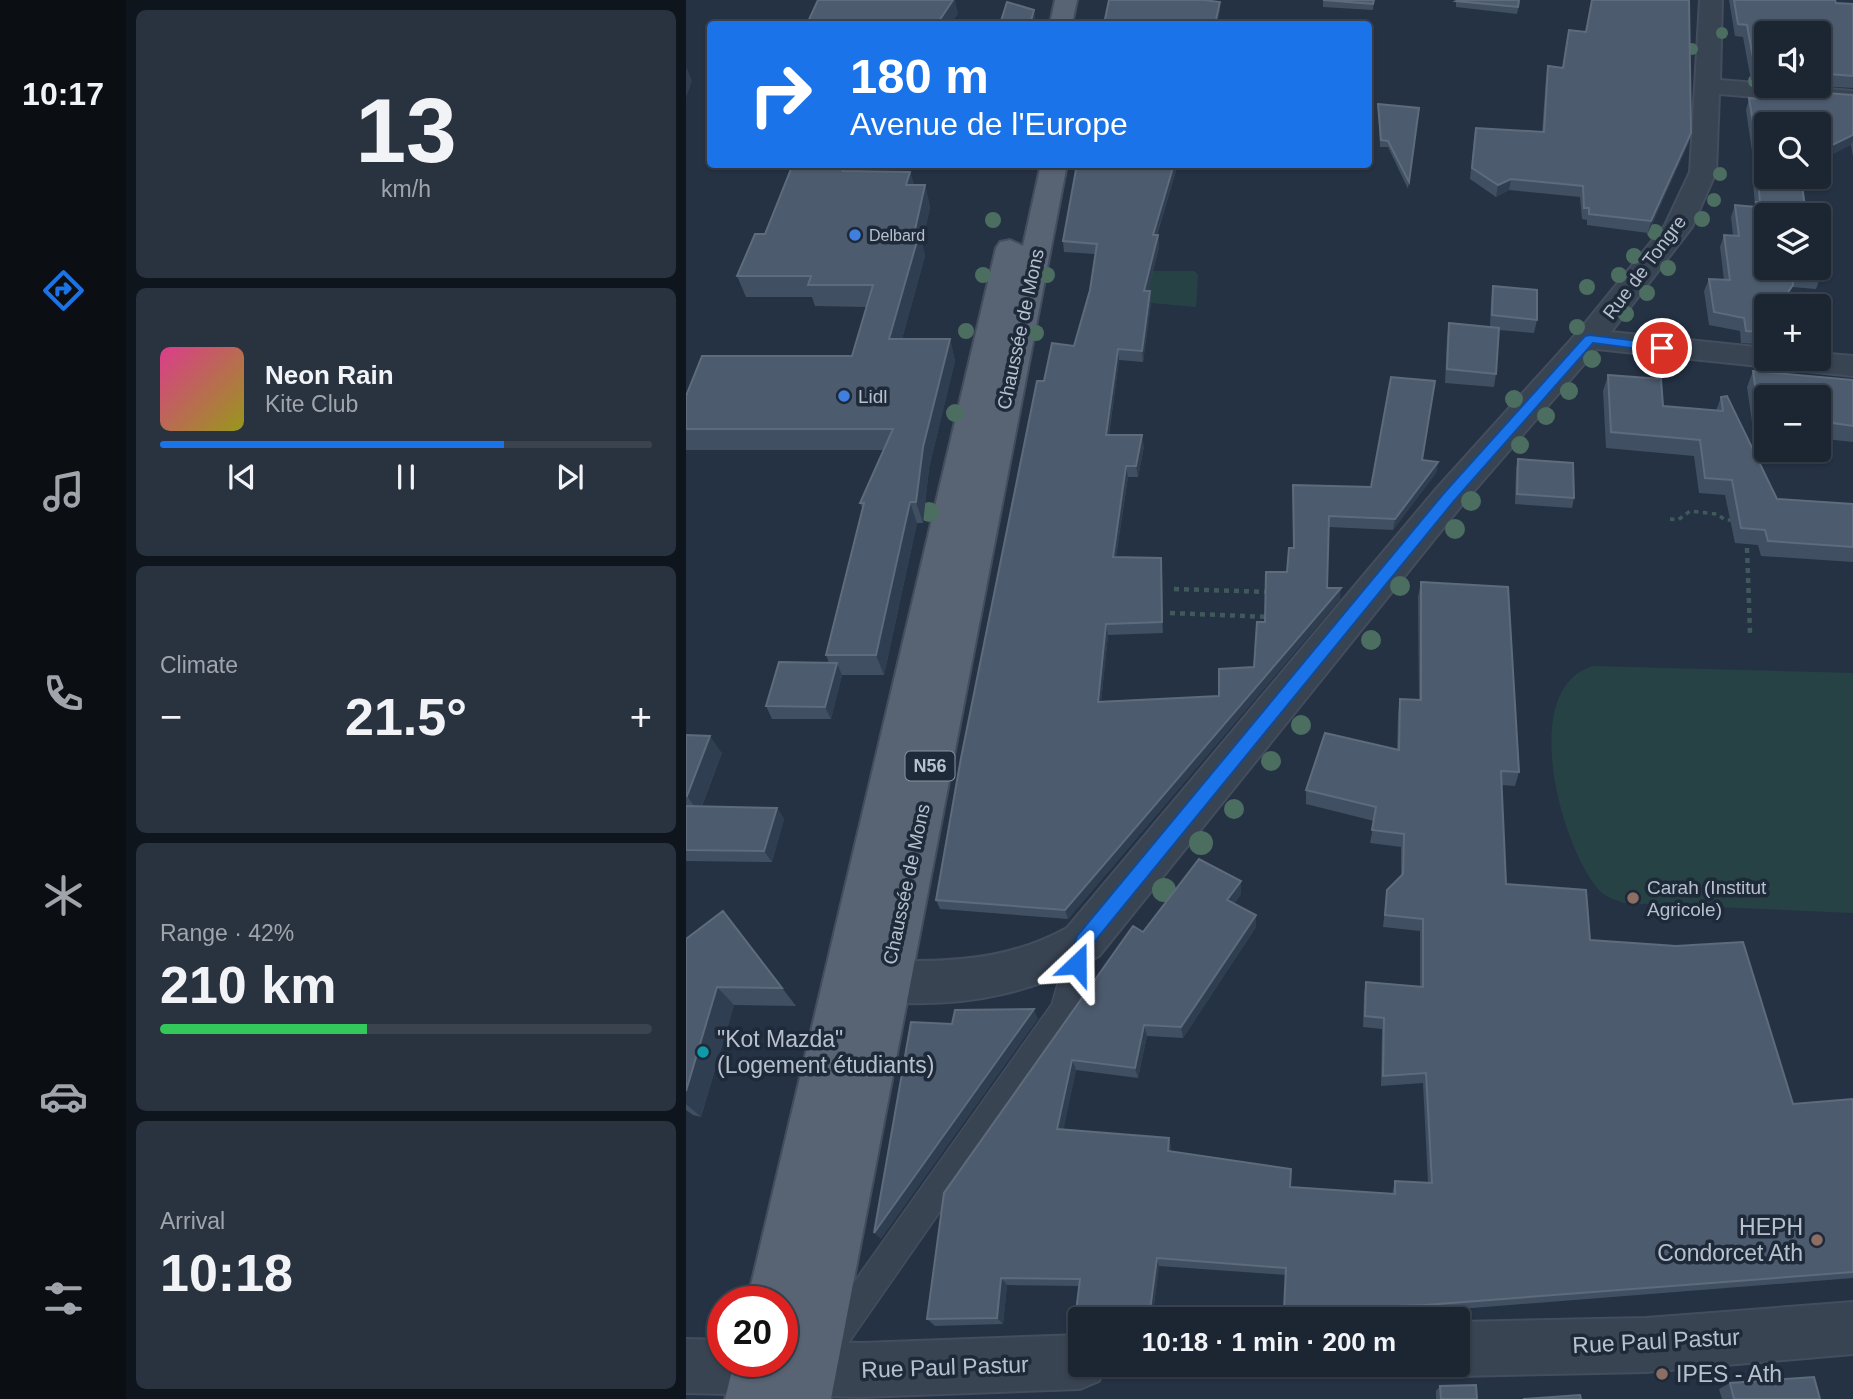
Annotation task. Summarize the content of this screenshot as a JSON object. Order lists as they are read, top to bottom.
{
  "streets": {
    "main road": ["Chaussée de Mons", "N56"],
    "street": ["Rue de Tongre", "Rue Paul Pastur"]
  },
  "crossings": [
    ["Rue de Tongre", "Chaussée de Mons"],
    ["Chaussée de Mons", "Rue Paul Pastur"]
  ],
  "places": [
    "Delbard",
    "Lidl",
    "Carah (Institut Agricole)",
    "\"Kot Mazda\" (Logement étudiants)",
    "HEPH Condorcet Ath",
    "IPES - Ath"
  ],
  "page": {
    "tabs": "10:17",
    "tile": [
      ["13", "km/h"],
      "Climate",
      ["Range · 42%", "210 km"],
      ["Arrival", "10:18"]
    ],
    "map_buttons": ["+", "−"],
    "turn": ["180 m", "Avenue de l'Europe"],
    "song": ["Neon Rain", "Kite Club"],
    "heat": ["−", "21.5°", "+"],
    "limit": "20",
    "trip": "10:18 · 1 min · 200 m"
  }
}
